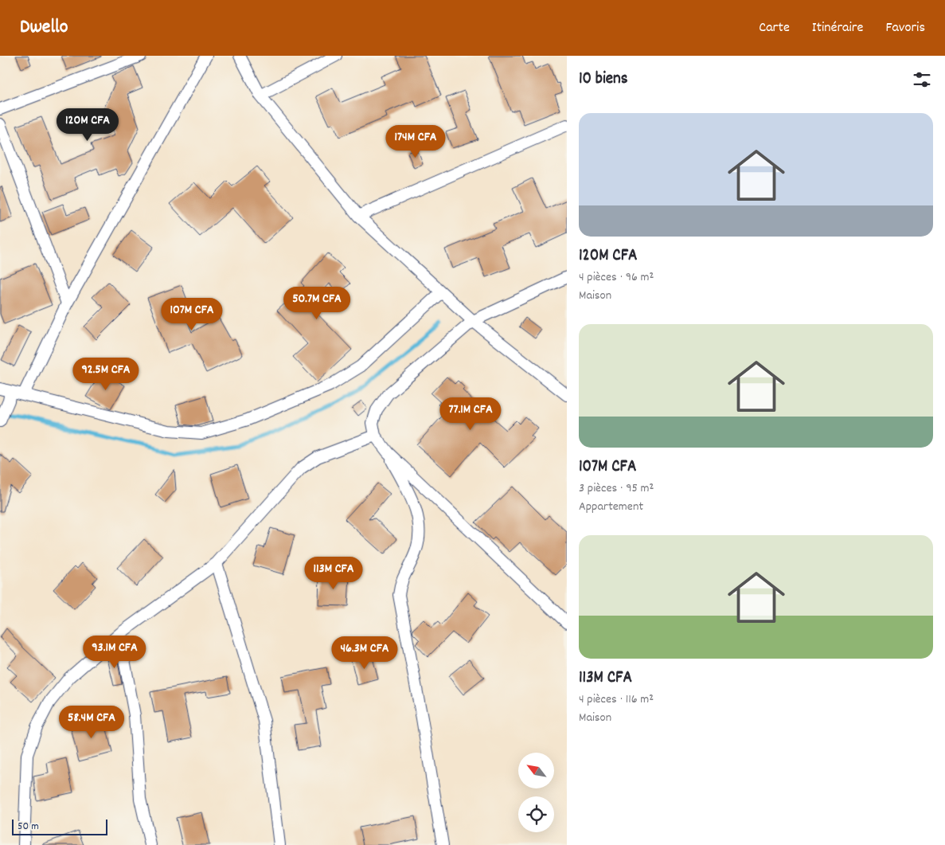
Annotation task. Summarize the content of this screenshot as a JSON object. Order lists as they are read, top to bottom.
{
  "scale_bar": "50 m",
  "north": "top left",
  "page": {
    "header": "Dwello",
    "nav": ["Carte", "Itinéraire", "Favoris"],
    "heading": "10 biens",
    "list": [
      {
        "name": "120M CFA",
        "note": "4 pièces · 96 m² · Maison"
      },
      {
        "name": "107M CFA",
        "note": "3 pièces · 95 m² · Appartement"
      },
      {
        "name": "113M CFA",
        "note": "4 pièces · 116 m² · Maison"
      }
    ],
    "price": [
      "120M CFA",
      "174M CFA",
      "50.7M CFA",
      "107M CFA",
      "92.5M CFA",
      "77.1M CFA",
      "113M CFA",
      "93.1M CFA",
      "46.3M CFA",
      "58.4M CFA"
    ],
    "scale": "50 m"
  }
}
